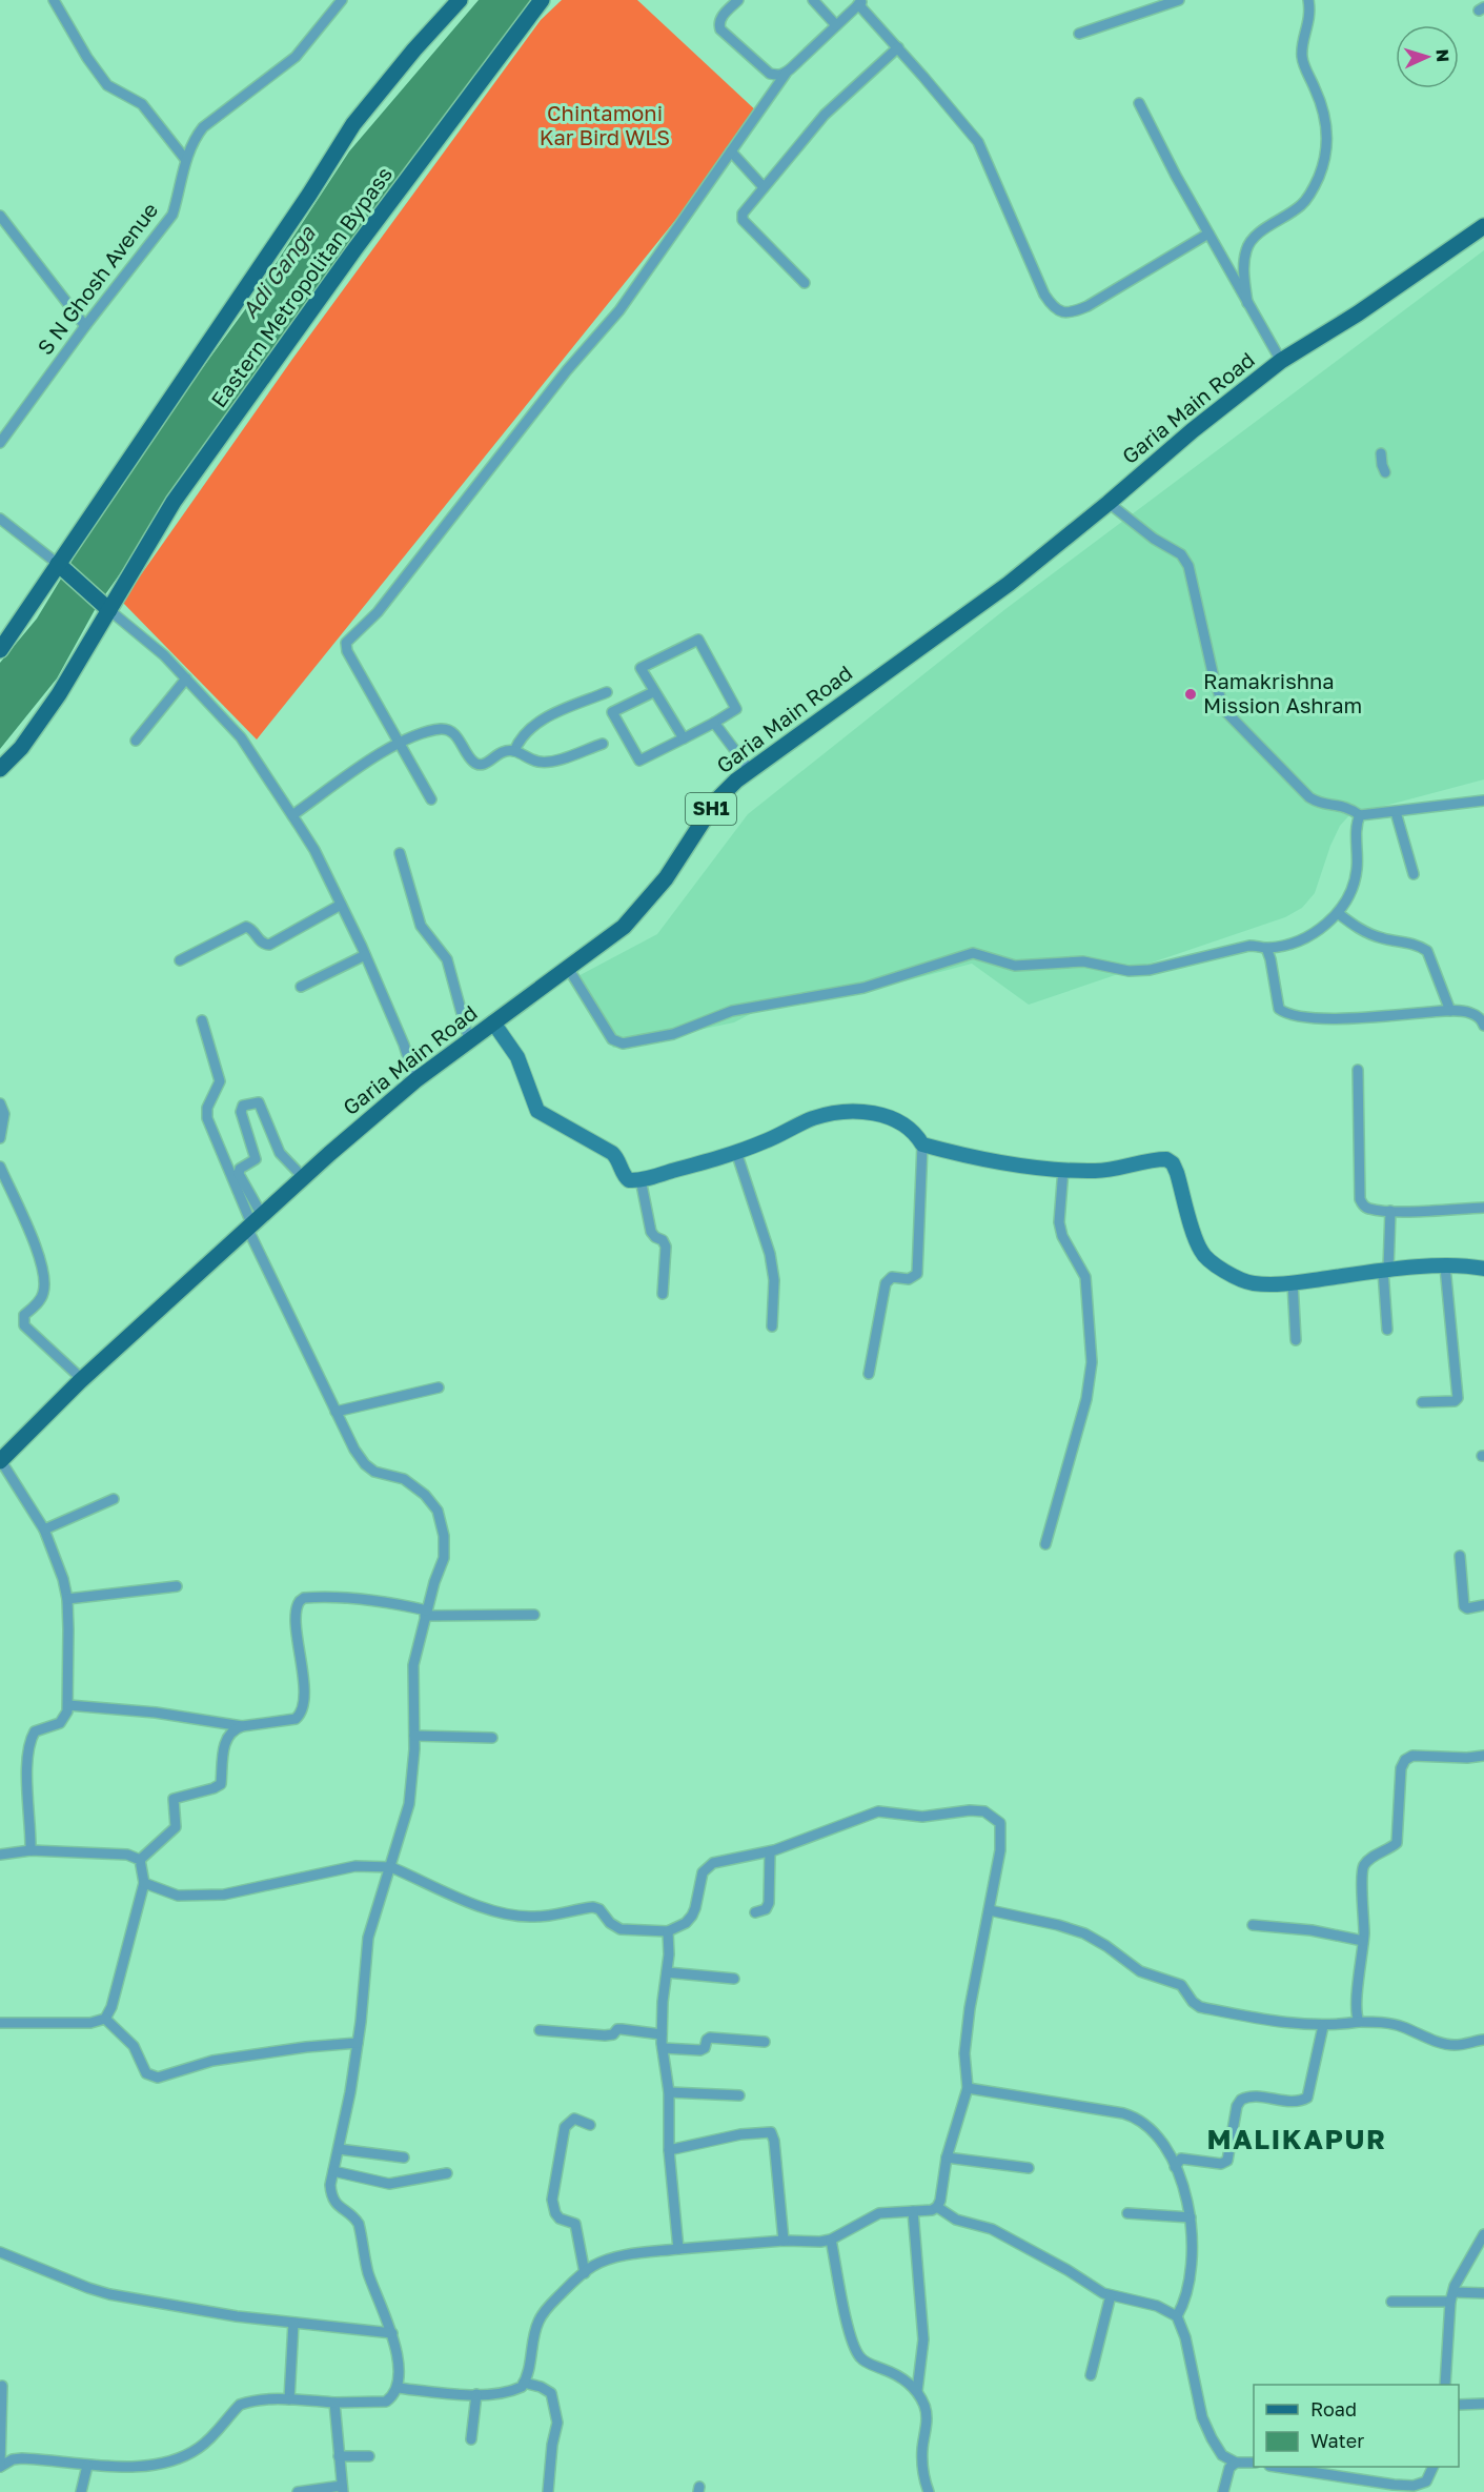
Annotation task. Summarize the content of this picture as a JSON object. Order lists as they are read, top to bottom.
{
  "streets": {
    "main road": ["Eastern Metropolitan Bypass", "Garia Main Road", "SH1"],
    "street": ["S N Ghosh Avenue"]
  },
  "districts": ["MALIKAPUR"],
  "water": ["Adi Ganga"],
  "parks": ["Chintamoni Kar Bird WLS"],
  "places": ["Ramakrishna Mission Ashram"],
  "legend": ["Road", "Water"],
  "north": "right"
}
